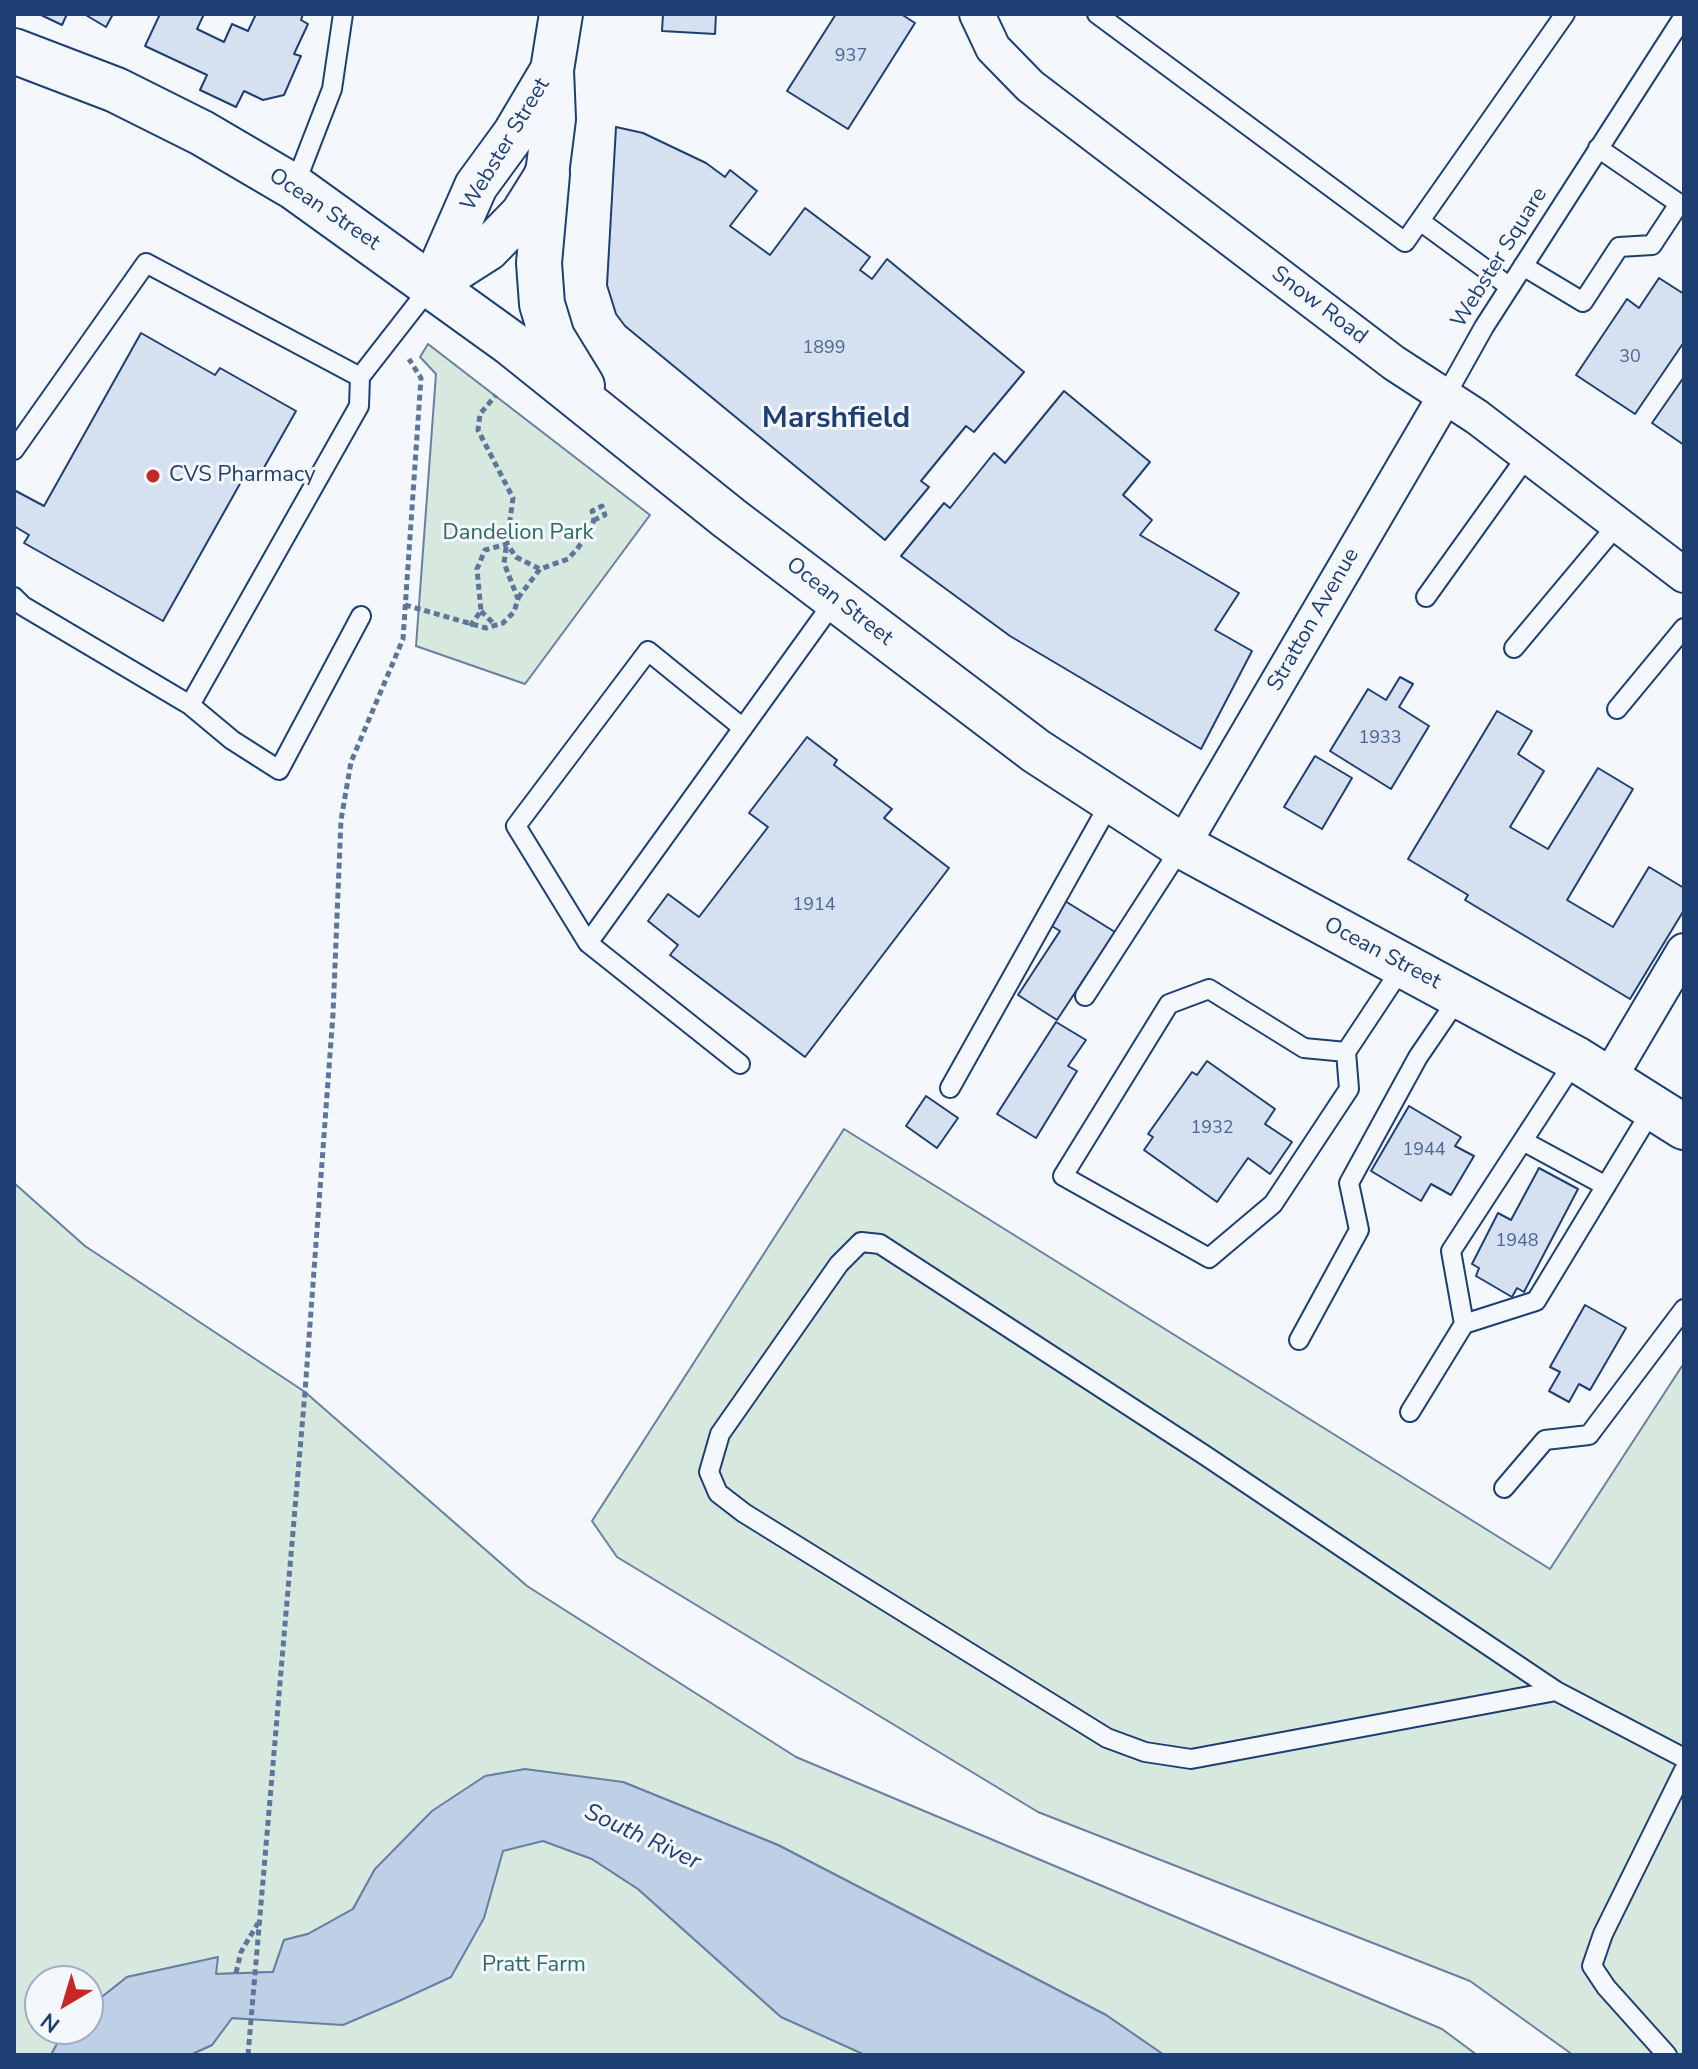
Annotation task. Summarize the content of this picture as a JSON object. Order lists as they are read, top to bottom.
{
  "streets": {
    "main road": ["Ocean Street"],
    "street": ["Webster Street", "Snow Road", "Stratton Avenue"],
    "lane": ["Webster Square"]
  },
  "crossings": [
    ["Webster Street", "Ocean Street"],
    ["Ocean Street", "Stratton Avenue"],
    ["Webster Square", "Snow Road"],
    ["Webster Square", "Stratton Avenue"],
    ["Snow Road", "Stratton Avenue"]
  ],
  "districts": ["Marshfield"],
  "water": ["South River"],
  "parks": ["Dandelion Park", "Pratt Farm"],
  "places": ["CVS Pharmacy"],
  "house_numbers": [
    "937",
    "1899",
    "30",
    "1933",
    "1914",
    "1932",
    "1944",
    "1948"
  ],
  "north": "bottom left"
}
